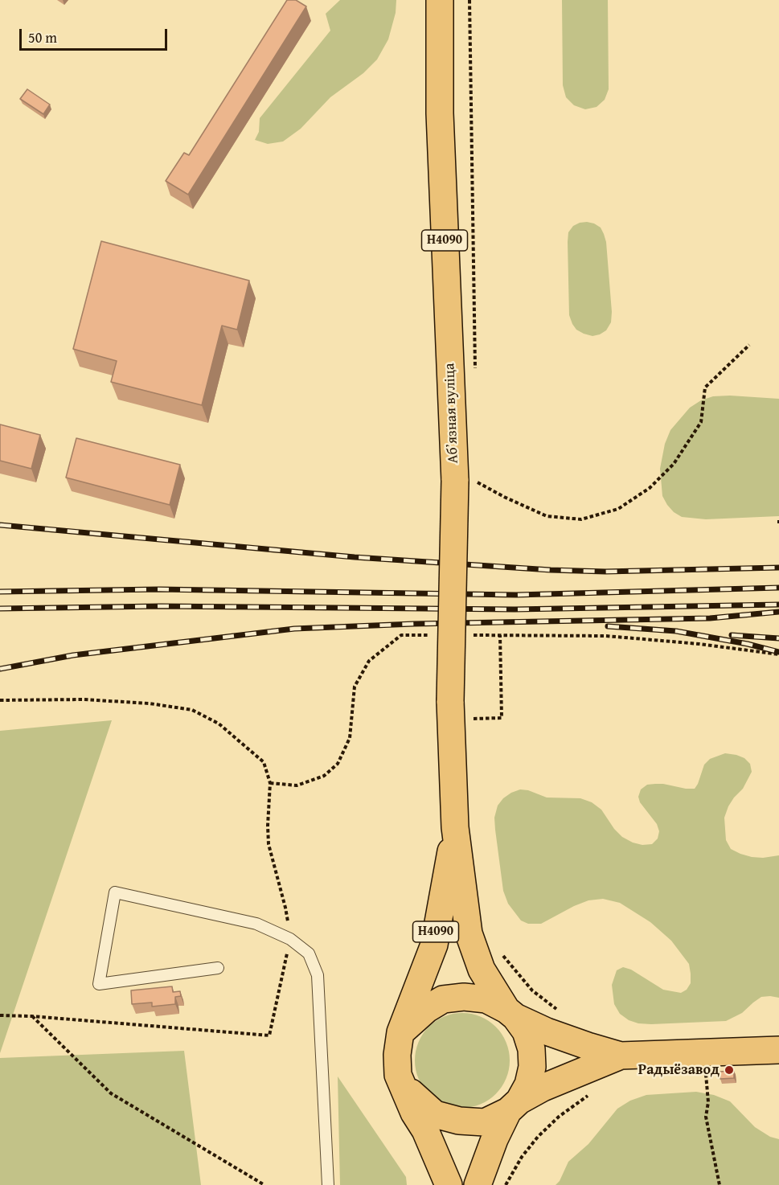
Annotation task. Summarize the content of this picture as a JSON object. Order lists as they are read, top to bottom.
{
  "streets": {
    "main road": ["Н4090", "Абʼязная вуліца"]
  },
  "places": ["Радыёзавод"],
  "scale_bar": "50 m"
}
